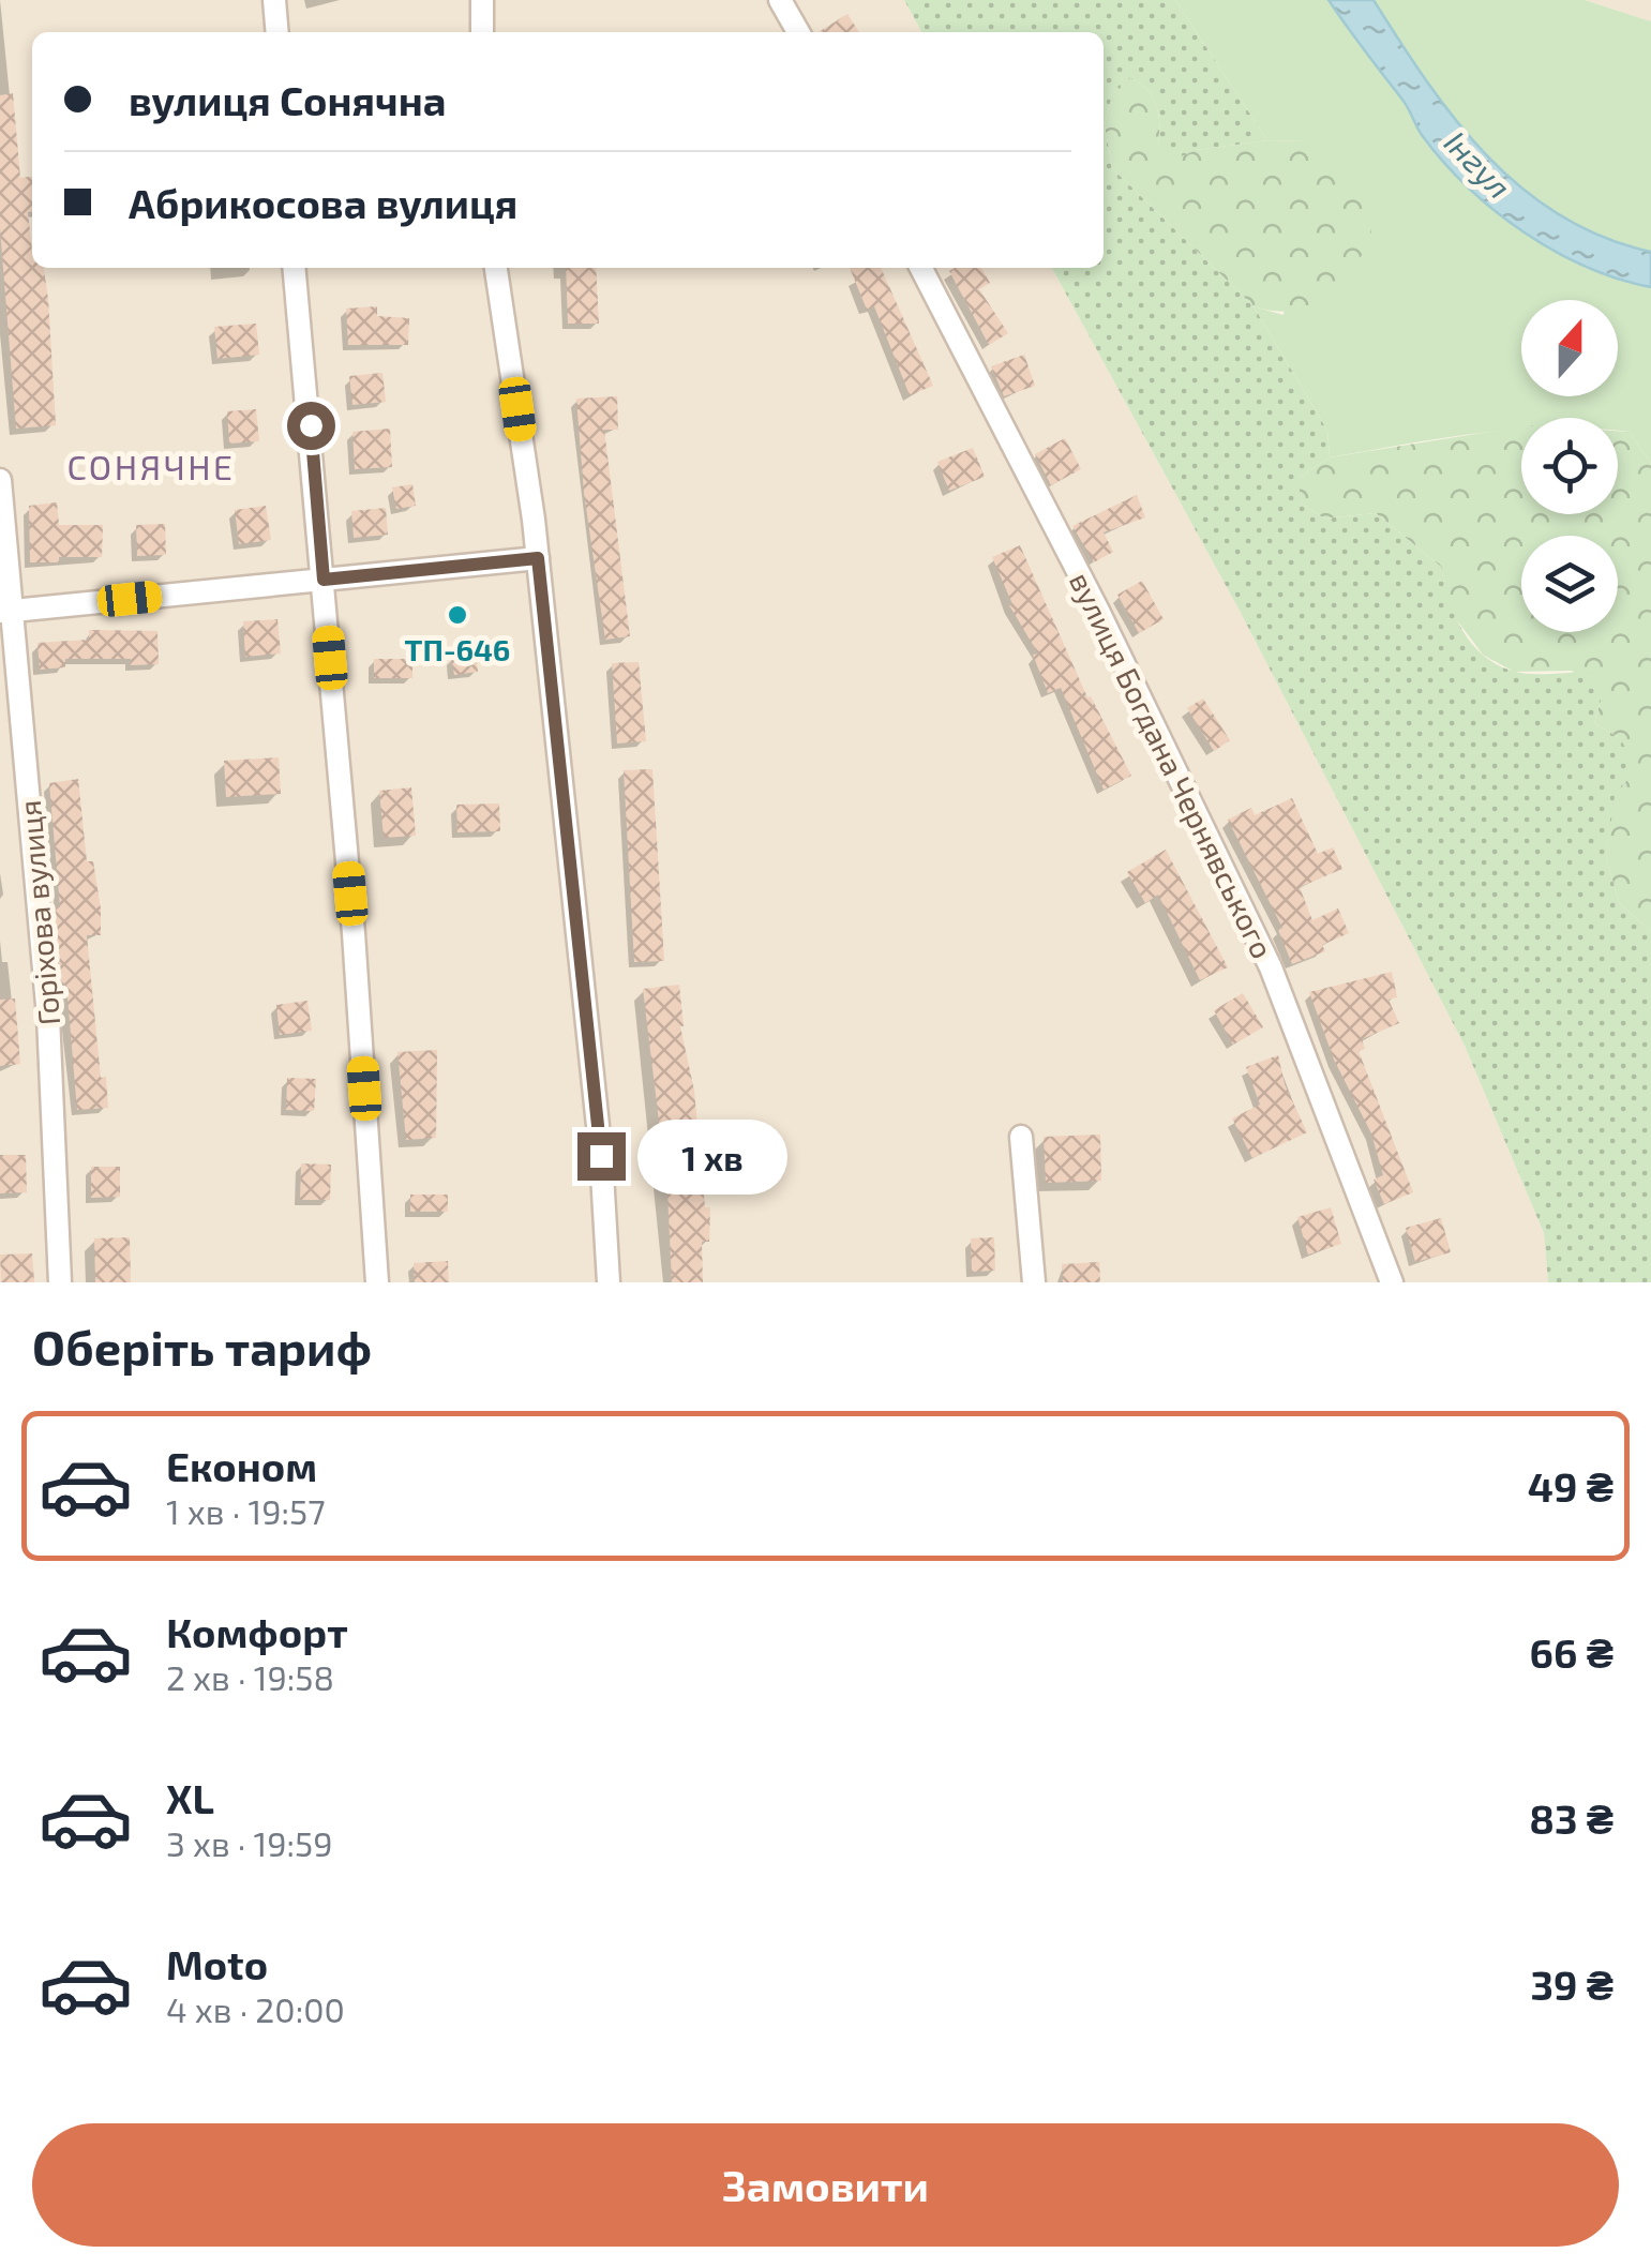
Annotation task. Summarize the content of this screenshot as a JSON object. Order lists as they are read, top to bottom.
{
  "streets": {
    "street": ["вулиця Богдана Чернявського", "Горіхова вулиця"]
  },
  "districts": ["СОНЯЧНЕ"],
  "water": ["Інгул"],
  "places": ["ТП-646"],
  "north": "top",
  "page": {
    "banner": ["вулиця Сонячна", "Абрикосова вулиця"],
    "bubble": "1 хв",
    "heading": "Оберіть тариф",
    "list": [
      {
        "name": "Економ",
        "note": "1 хв · 19:57",
        "value": "49 ₴"
      },
      {
        "name": "Комфорт",
        "note": "2 хв · 19:58",
        "value": "66 ₴"
      },
      {
        "name": "XL",
        "note": "3 хв · 19:59",
        "value": "83 ₴"
      },
      {
        "name": "Moto",
        "note": "4 хв · 20:00",
        "value": "39 ₴"
      }
    ],
    "buttons": "Замовити"
  }
}
